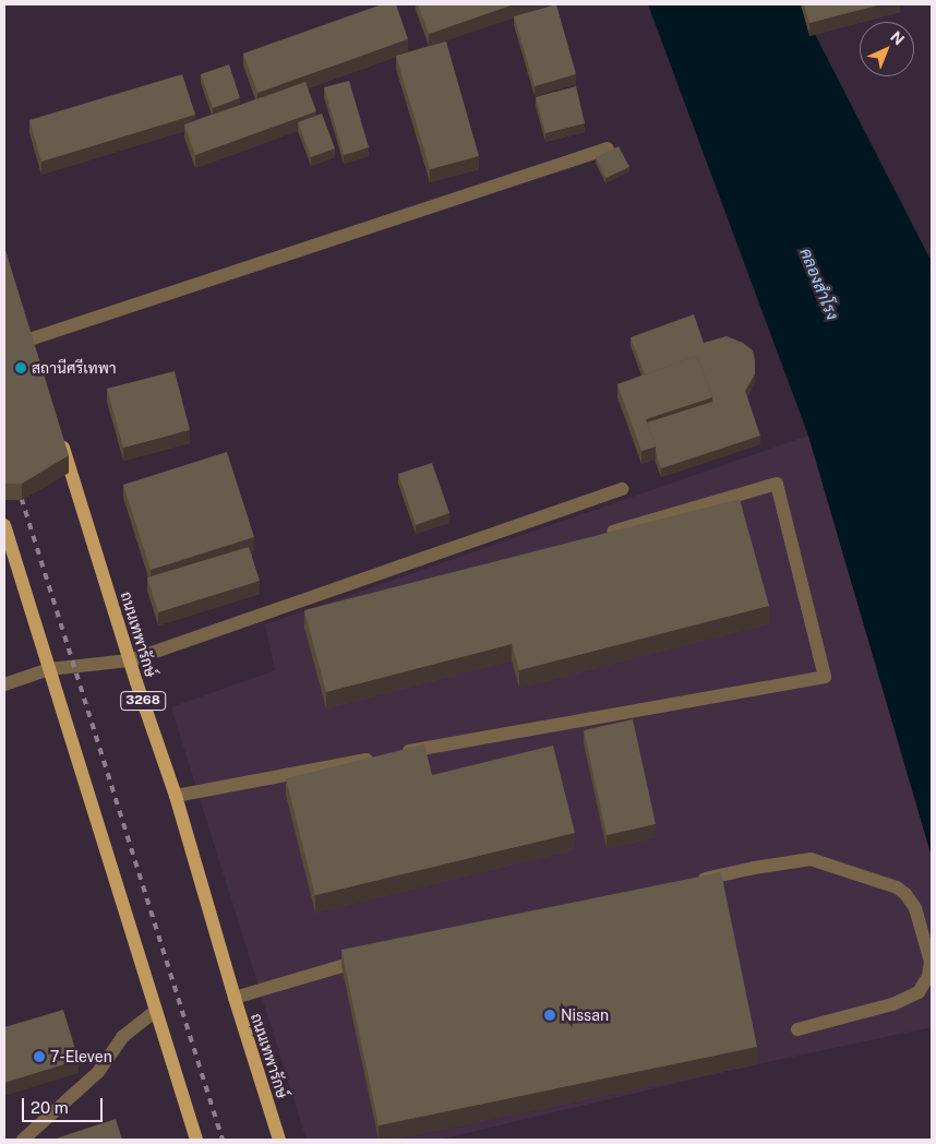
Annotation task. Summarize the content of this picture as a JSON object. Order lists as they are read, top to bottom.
{
  "streets": {
    "main road": ["ถนนเทพารักษ์", "3268"]
  },
  "water": ["คลองสำโรง"],
  "places": ["สถานีศรีเทพา", "Nissan", "7-Eleven"],
  "scale_bar": "20 m",
  "north": "top right"
}
